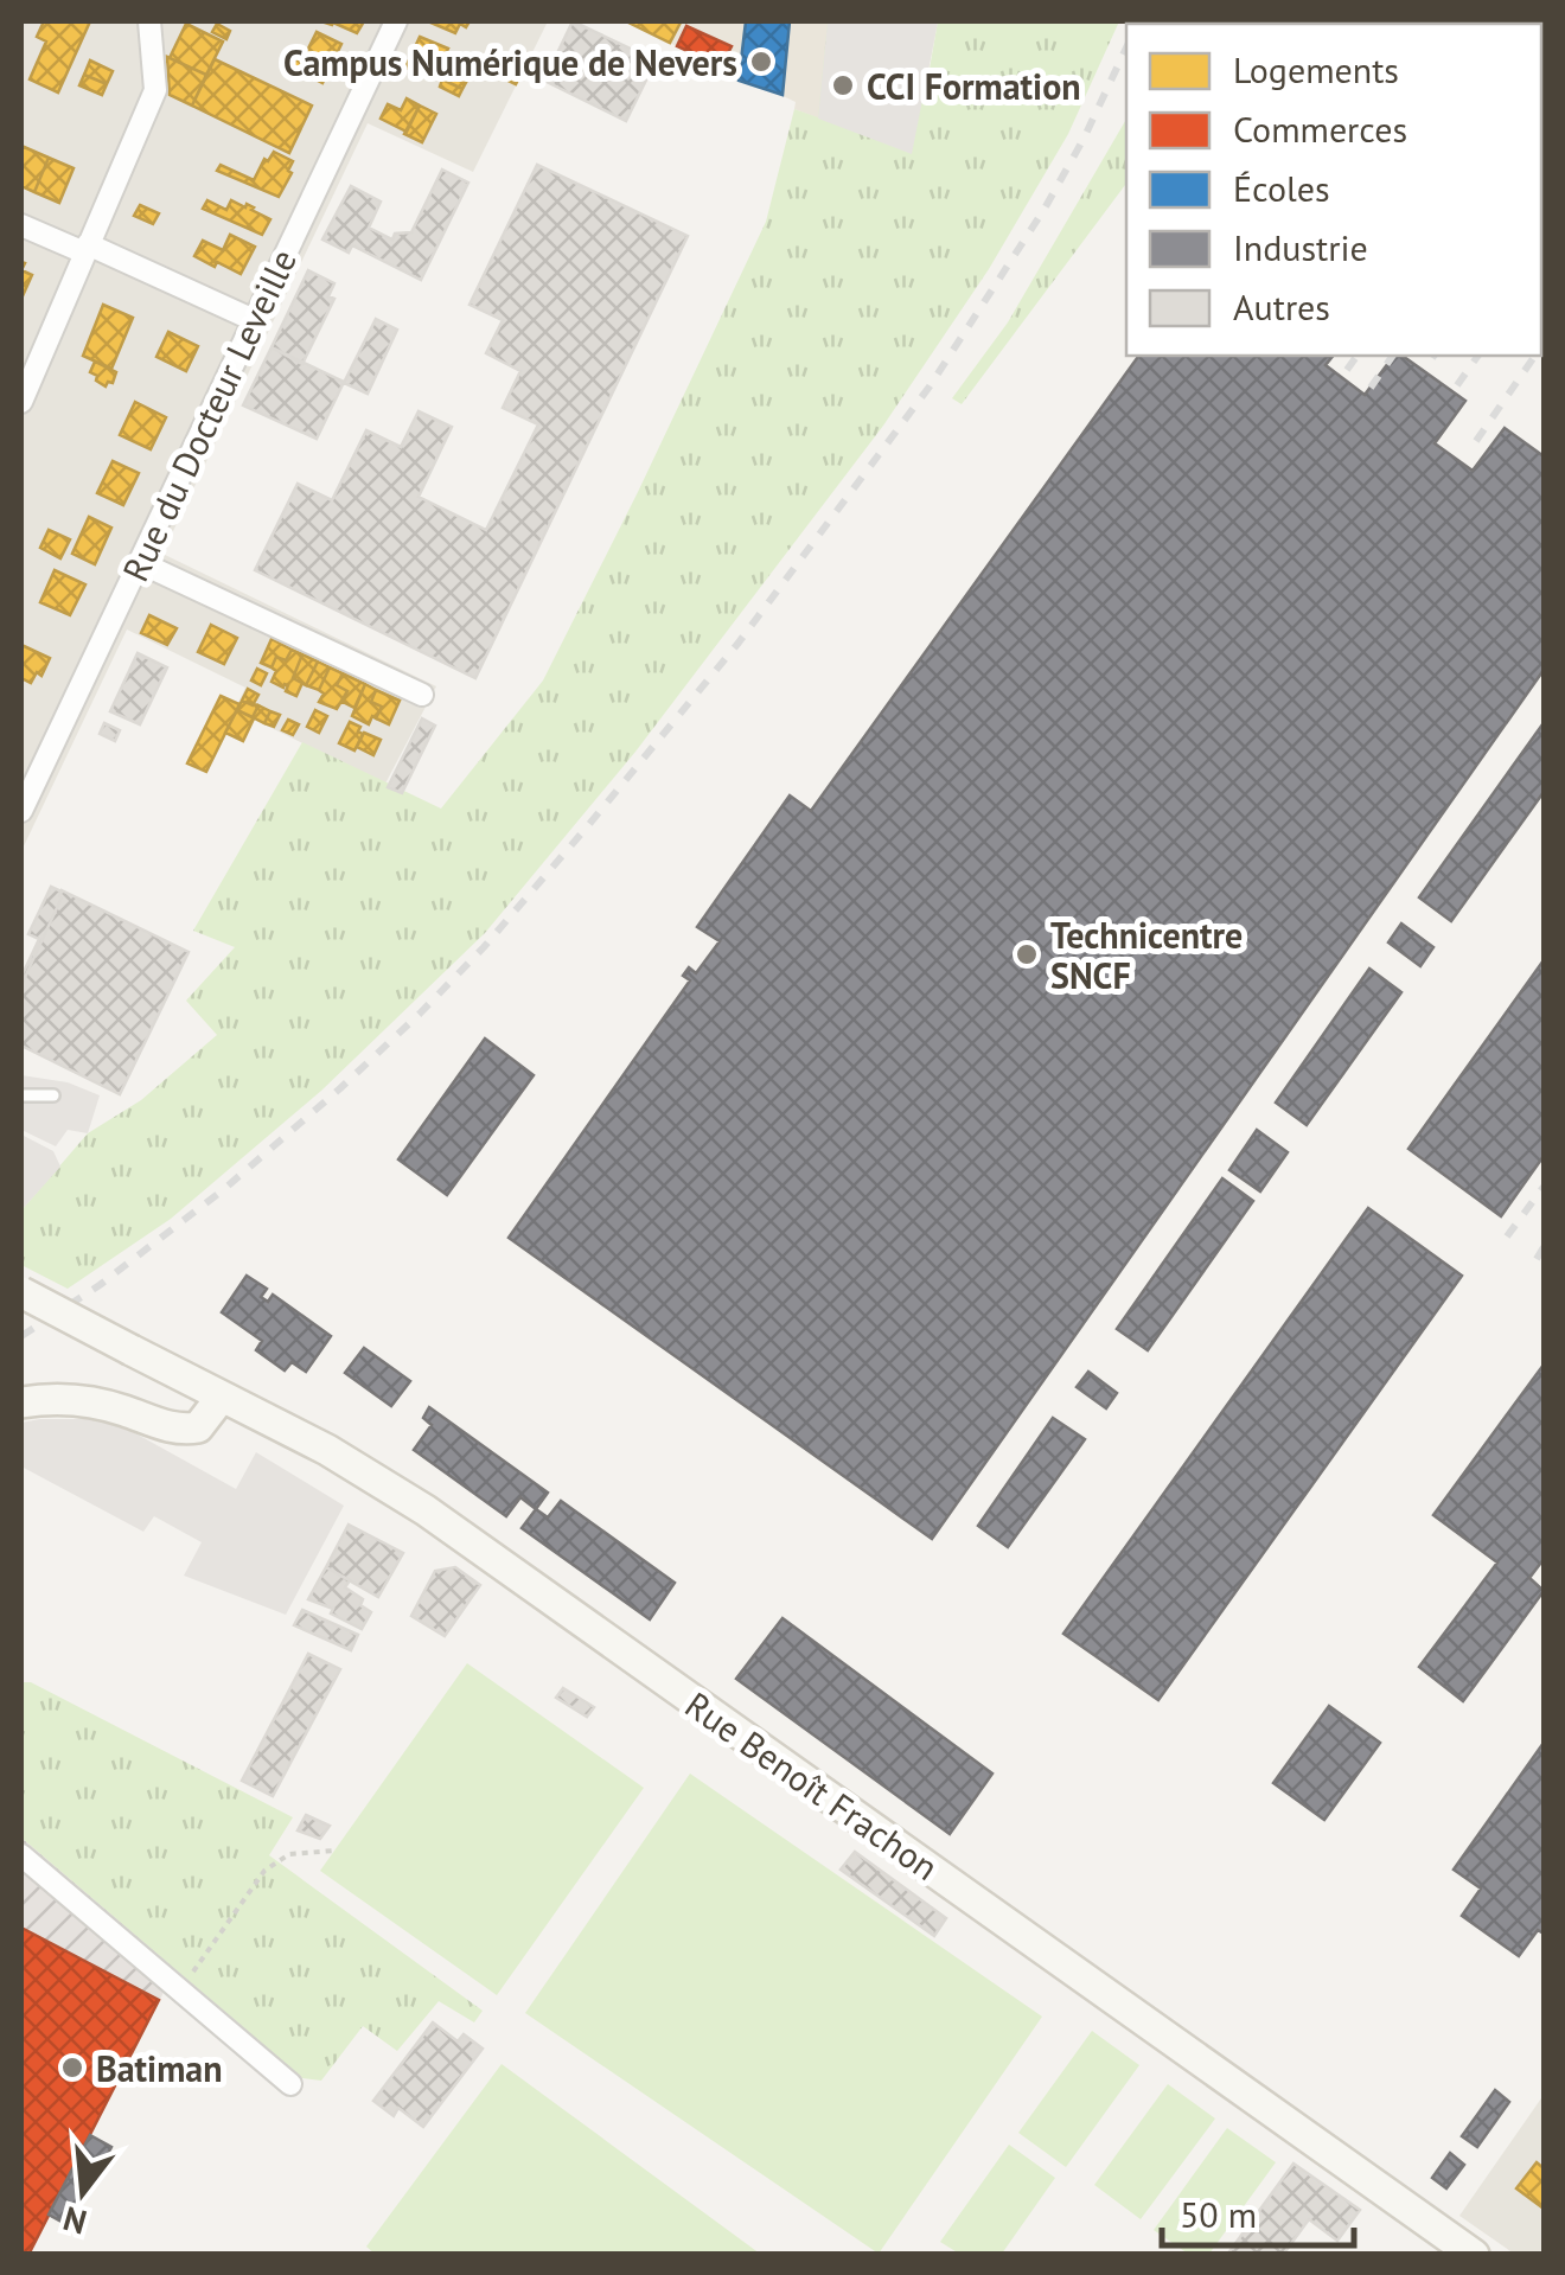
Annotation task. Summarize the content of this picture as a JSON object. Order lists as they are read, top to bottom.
{
  "streets": {
    "main road": ["Rue Benoît Frachon"],
    "street": ["Rue du Docteur Leveille"]
  },
  "places": [
    "Campus Numérique de Nevers",
    "CCI Formation",
    "Technicentre SNCF",
    "Batiman"
  ],
  "legend": [
    "Logements",
    "Commerces",
    "Écoles",
    "Industrie",
    "Autres"
  ],
  "scale_bar": "50 m",
  "north": "bottom"
}
